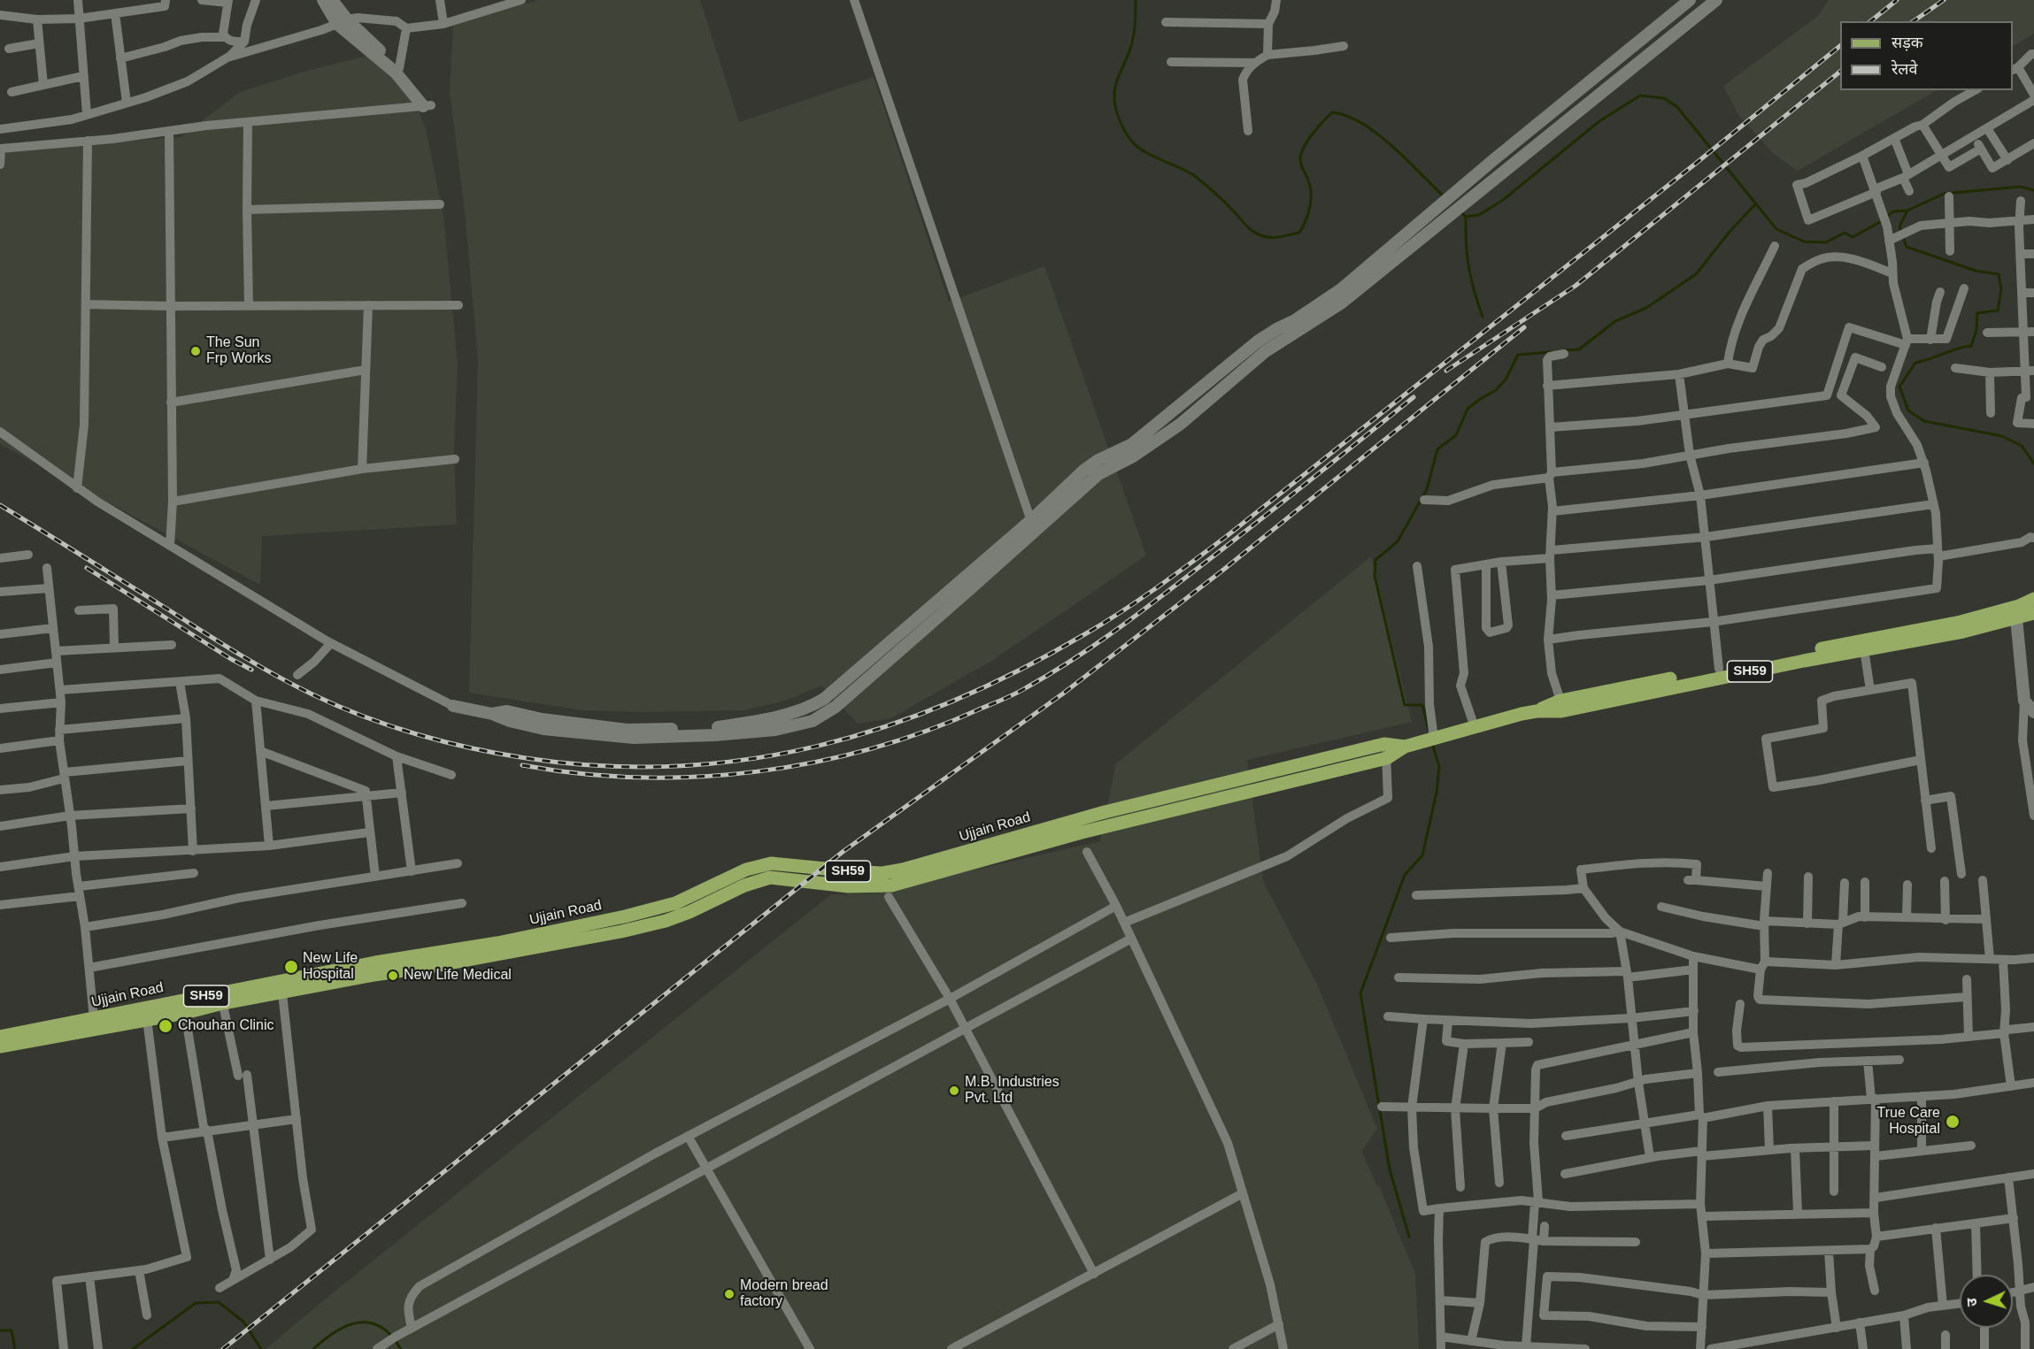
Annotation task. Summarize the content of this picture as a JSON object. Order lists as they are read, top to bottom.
{
  "streets": {
    "main road": ["SH59", "Ujjain Road"]
  },
  "crossings": [
    ["SH59", "Ujjain Road"]
  ],
  "places": [
    "The Sun Frp Works",
    "New Life Hospital",
    "New Life Medical",
    "Chouhan Clinic",
    "M.B. Industries Pvt. Ltd",
    "True Care Hospital",
    "Modern bread factory"
  ],
  "legend": ["सड़क", "रेलवे"],
  "north": "left"
}
